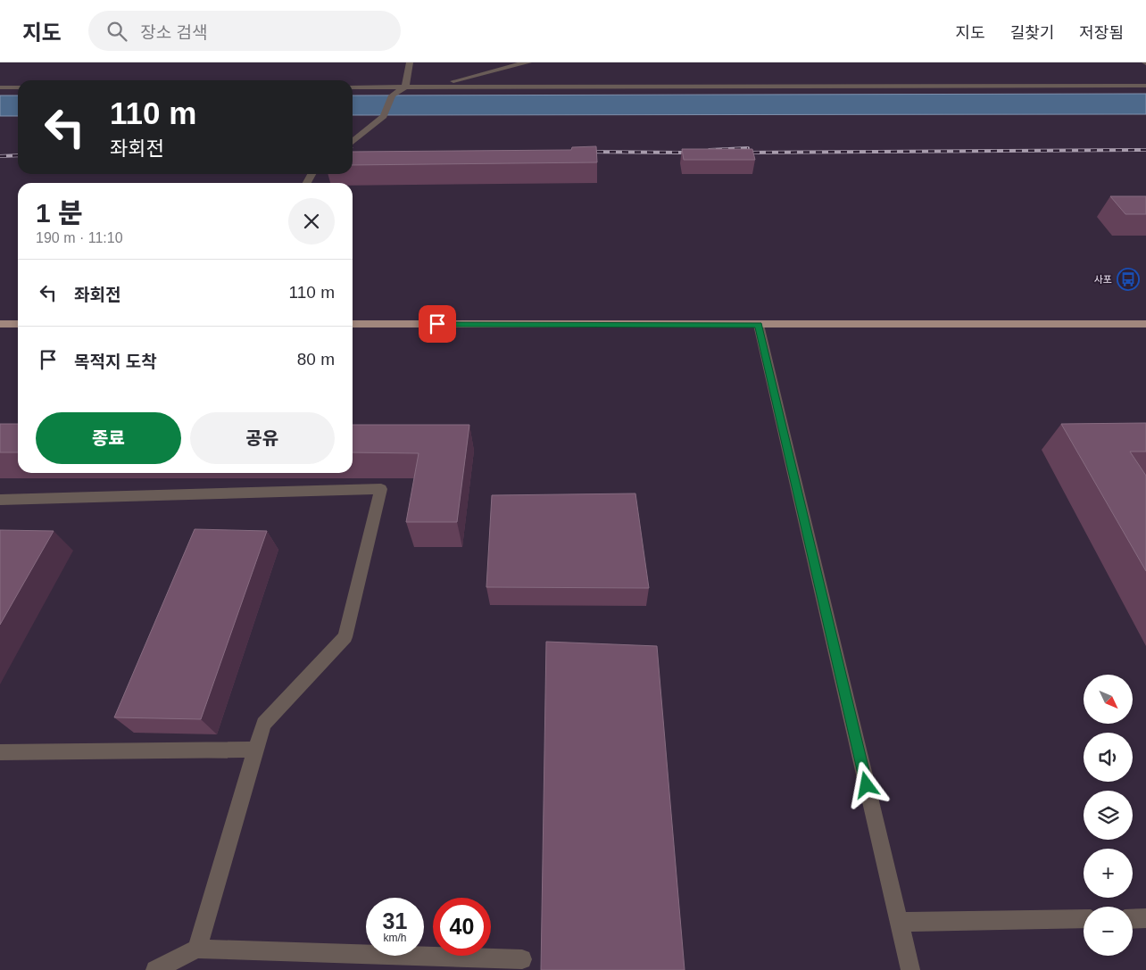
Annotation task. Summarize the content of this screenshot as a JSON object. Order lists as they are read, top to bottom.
{
  "places": {
    "bus stop": ["사포"]
  },
  "north": "bottom right",
  "page": {
    "header": "지도",
    "search": "장소 검색",
    "nav": ["지도", "길찾기", "저장됨"],
    "turn": ["110 m", "좌회전"],
    "heading": ["1 분", "190 m · 11:10"],
    "list": [
      {
        "name": "좌회전",
        "value": "110 m"
      },
      {
        "name": "목적지 도착",
        "value": "80 m"
      }
    ],
    "buttons": ["종료", "공유"],
    "map_buttons": ["+", "−"],
    "speed": "31 km/h",
    "limit": "40"
  }
}
